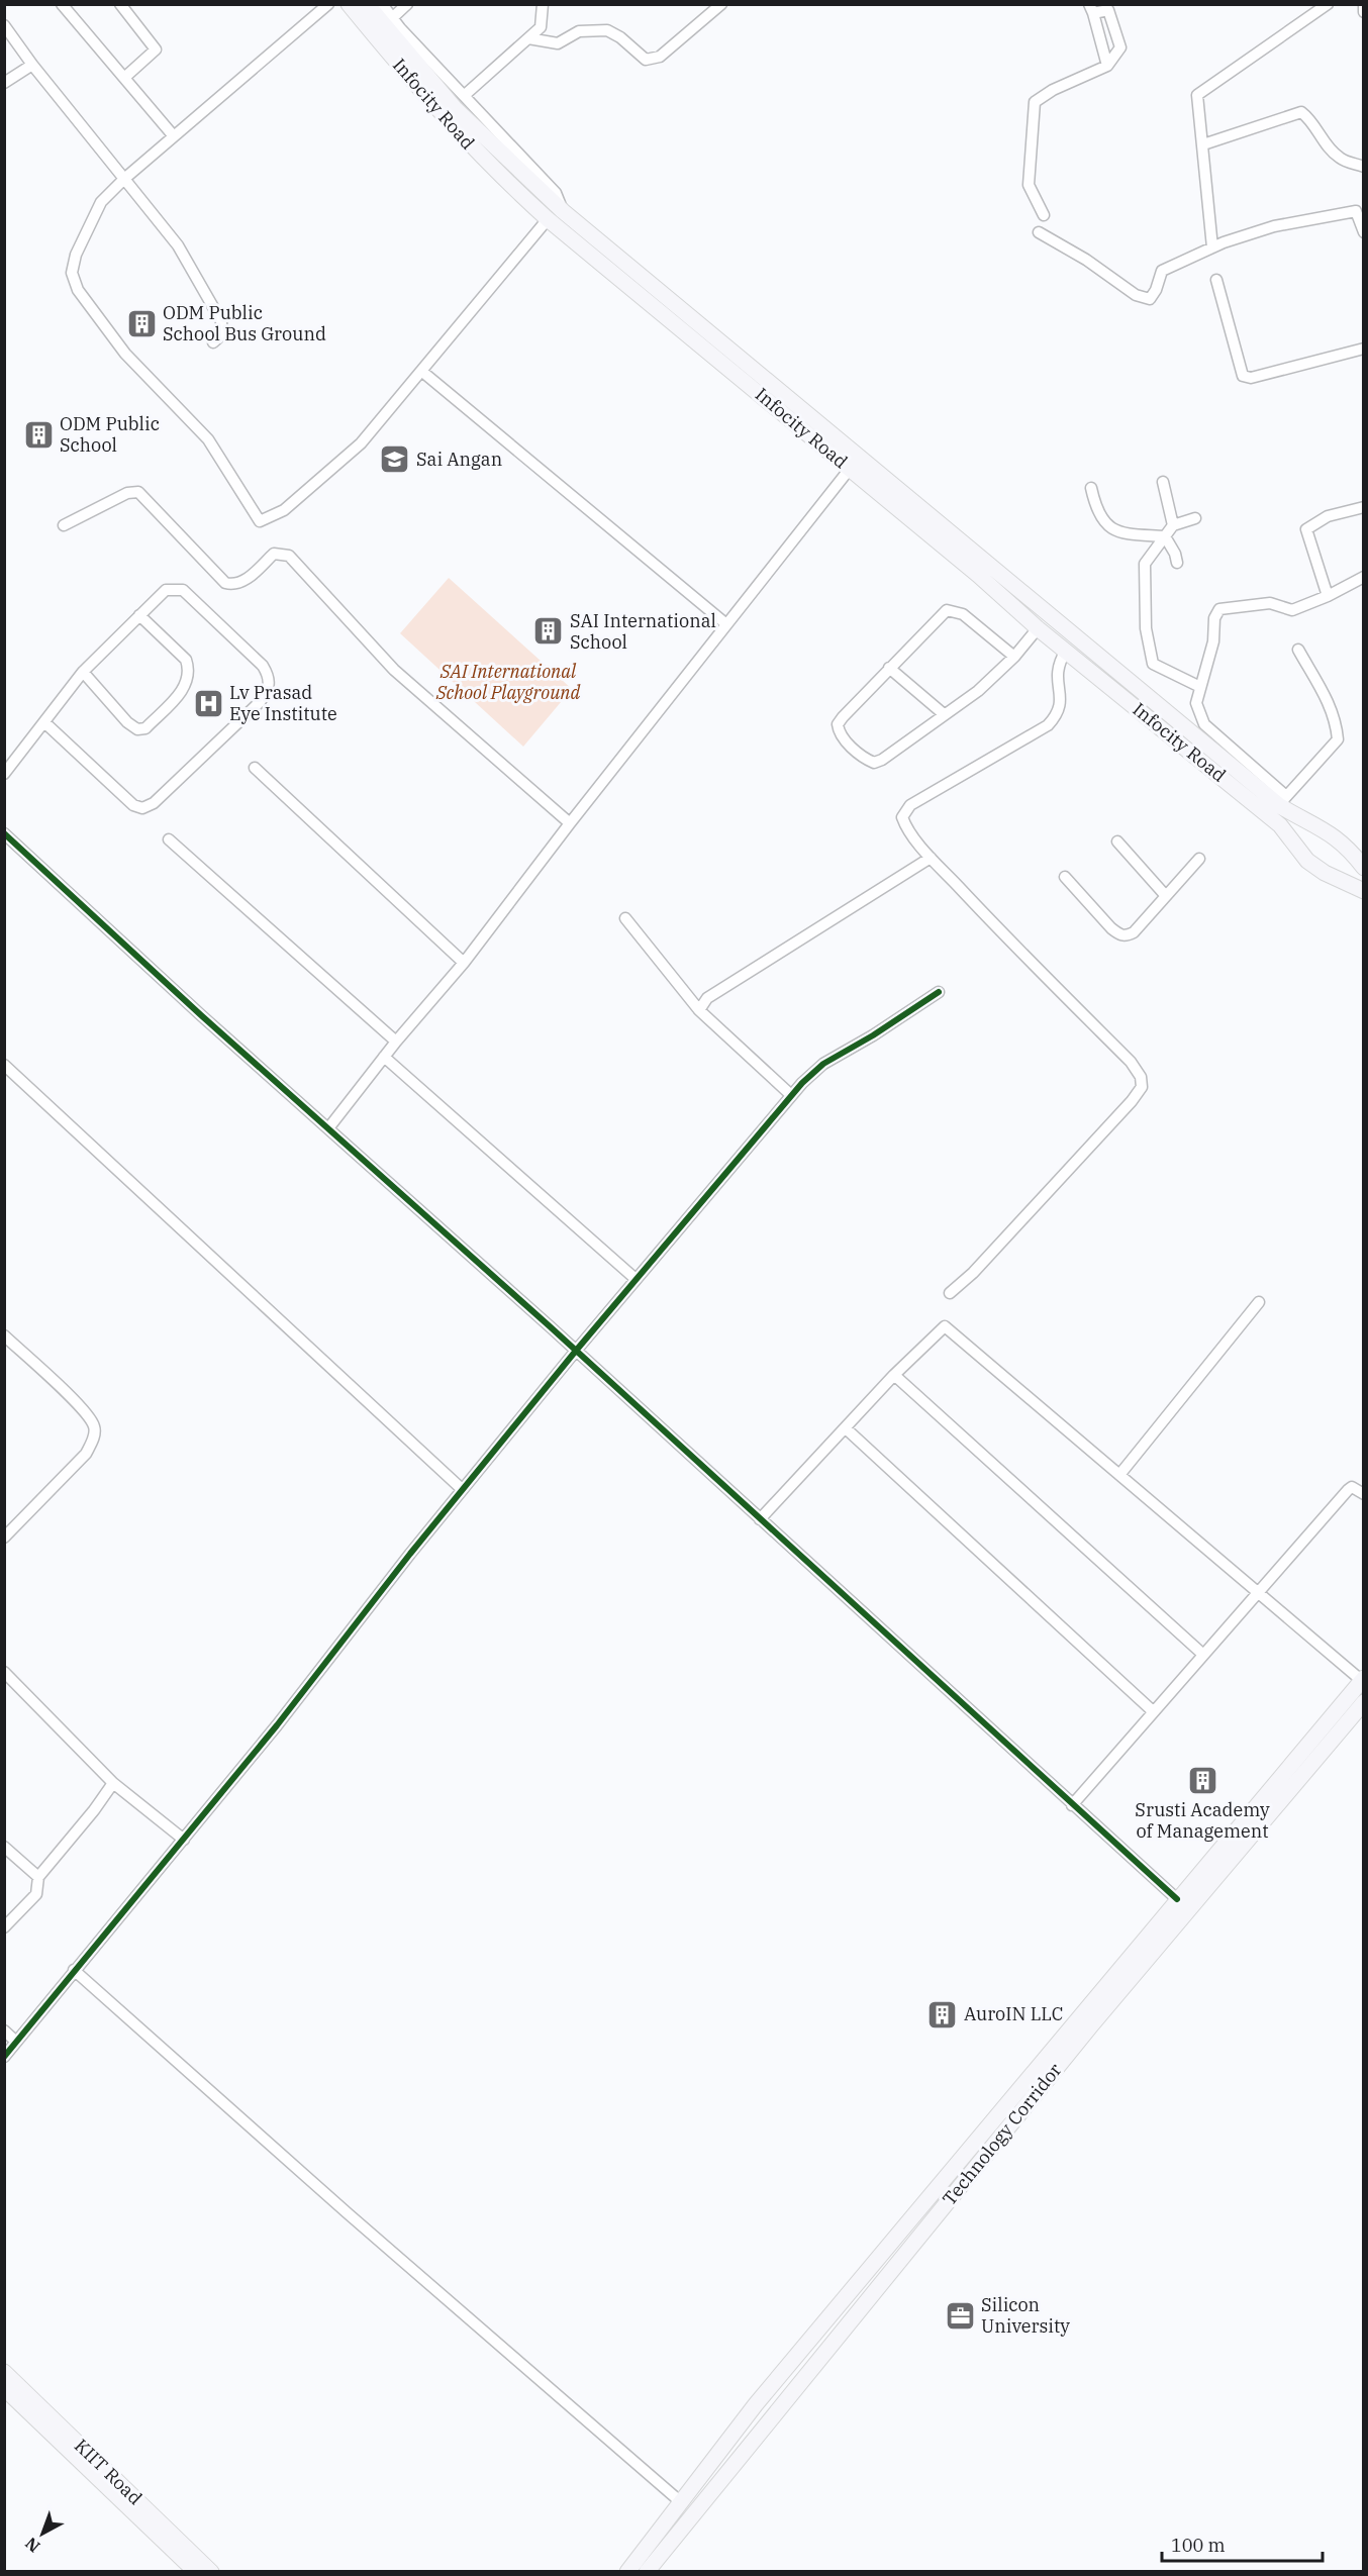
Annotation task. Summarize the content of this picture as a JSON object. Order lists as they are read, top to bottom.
{
  "streets": {
    "main road": ["Infocity Road", "Technology Corridor", "KIIT Road"]
  },
  "parks": ["SAI International School Playground"],
  "places": {
    "building": [
      "ODM Public School Bus Ground",
      "ODM Public School",
      "SAI International School",
      "Srusti Academy of Management",
      "AuroIN LLC"
    ],
    "school or university": ["Sai Angan"],
    "hospital": ["Lv Prasad Eye Institute"],
    "office": ["Silicon University"]
  },
  "scale_bar": "100 m",
  "north": "bottom left"
}
